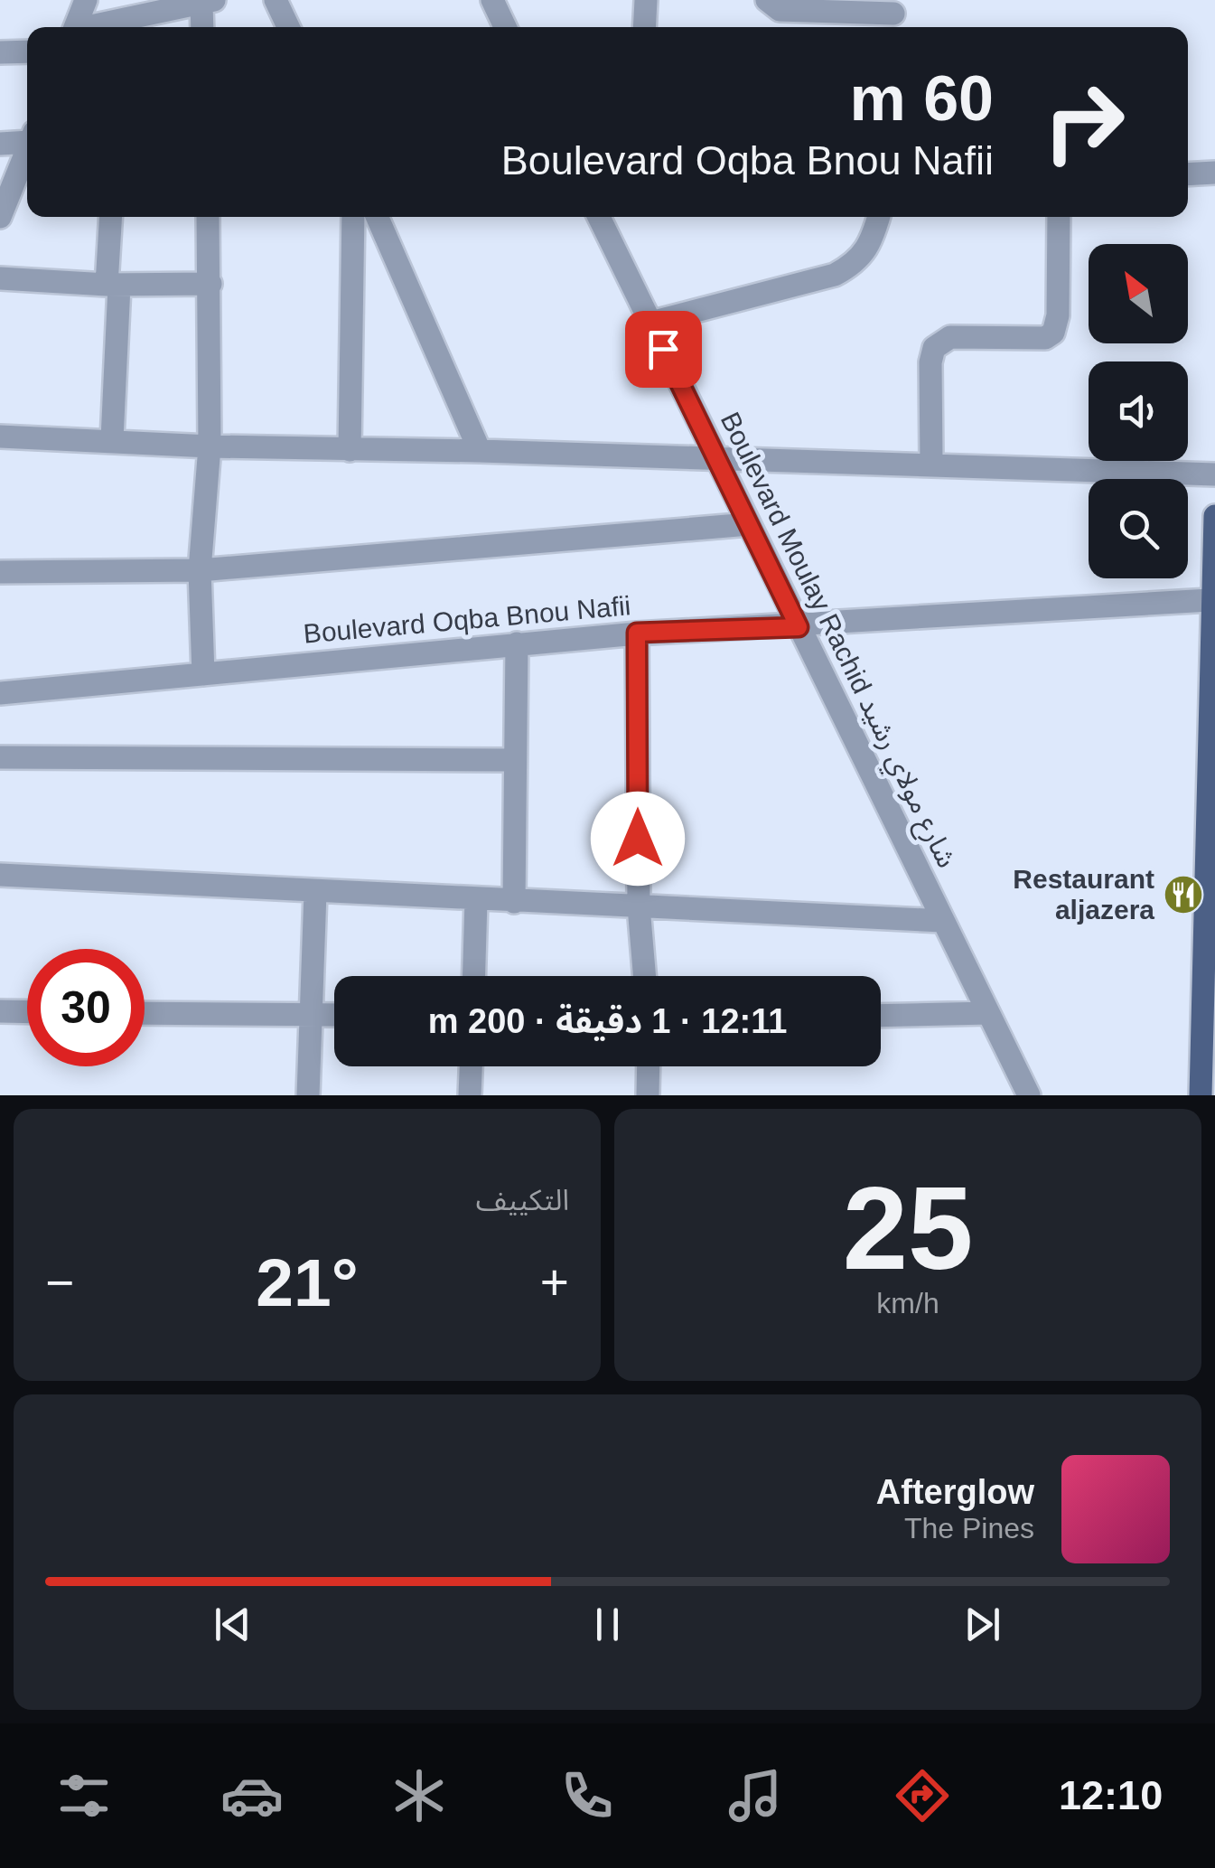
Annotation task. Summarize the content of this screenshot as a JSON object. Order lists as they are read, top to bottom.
{
  "streets": {
    "street": ["Boulevard Oqba Bnou Nafii", "Boulevard Moulay Rachid شارع مولاي رشيد"]
  },
  "crossings": [
    ["Boulevard Oqba Bnou Nafii", "Boulevard Moulay Rachid شارع مولاي رشيد"]
  ],
  "places": {
    "restaurant": ["Restaurant aljazera"]
  },
  "north": "top left",
  "page": {
    "turn": ["60 m", "Boulevard Oqba Bnou Nafii"],
    "limit": "30",
    "trip": "12:11 · 1 دقيقة · 200 m",
    "tile": [
      ["25", "km/h"],
      "التكييف"
    ],
    "heat": ["−", "21°", "+"],
    "song": ["Afterglow", "The Pines"],
    "tabs": "12:10"
  }
}
